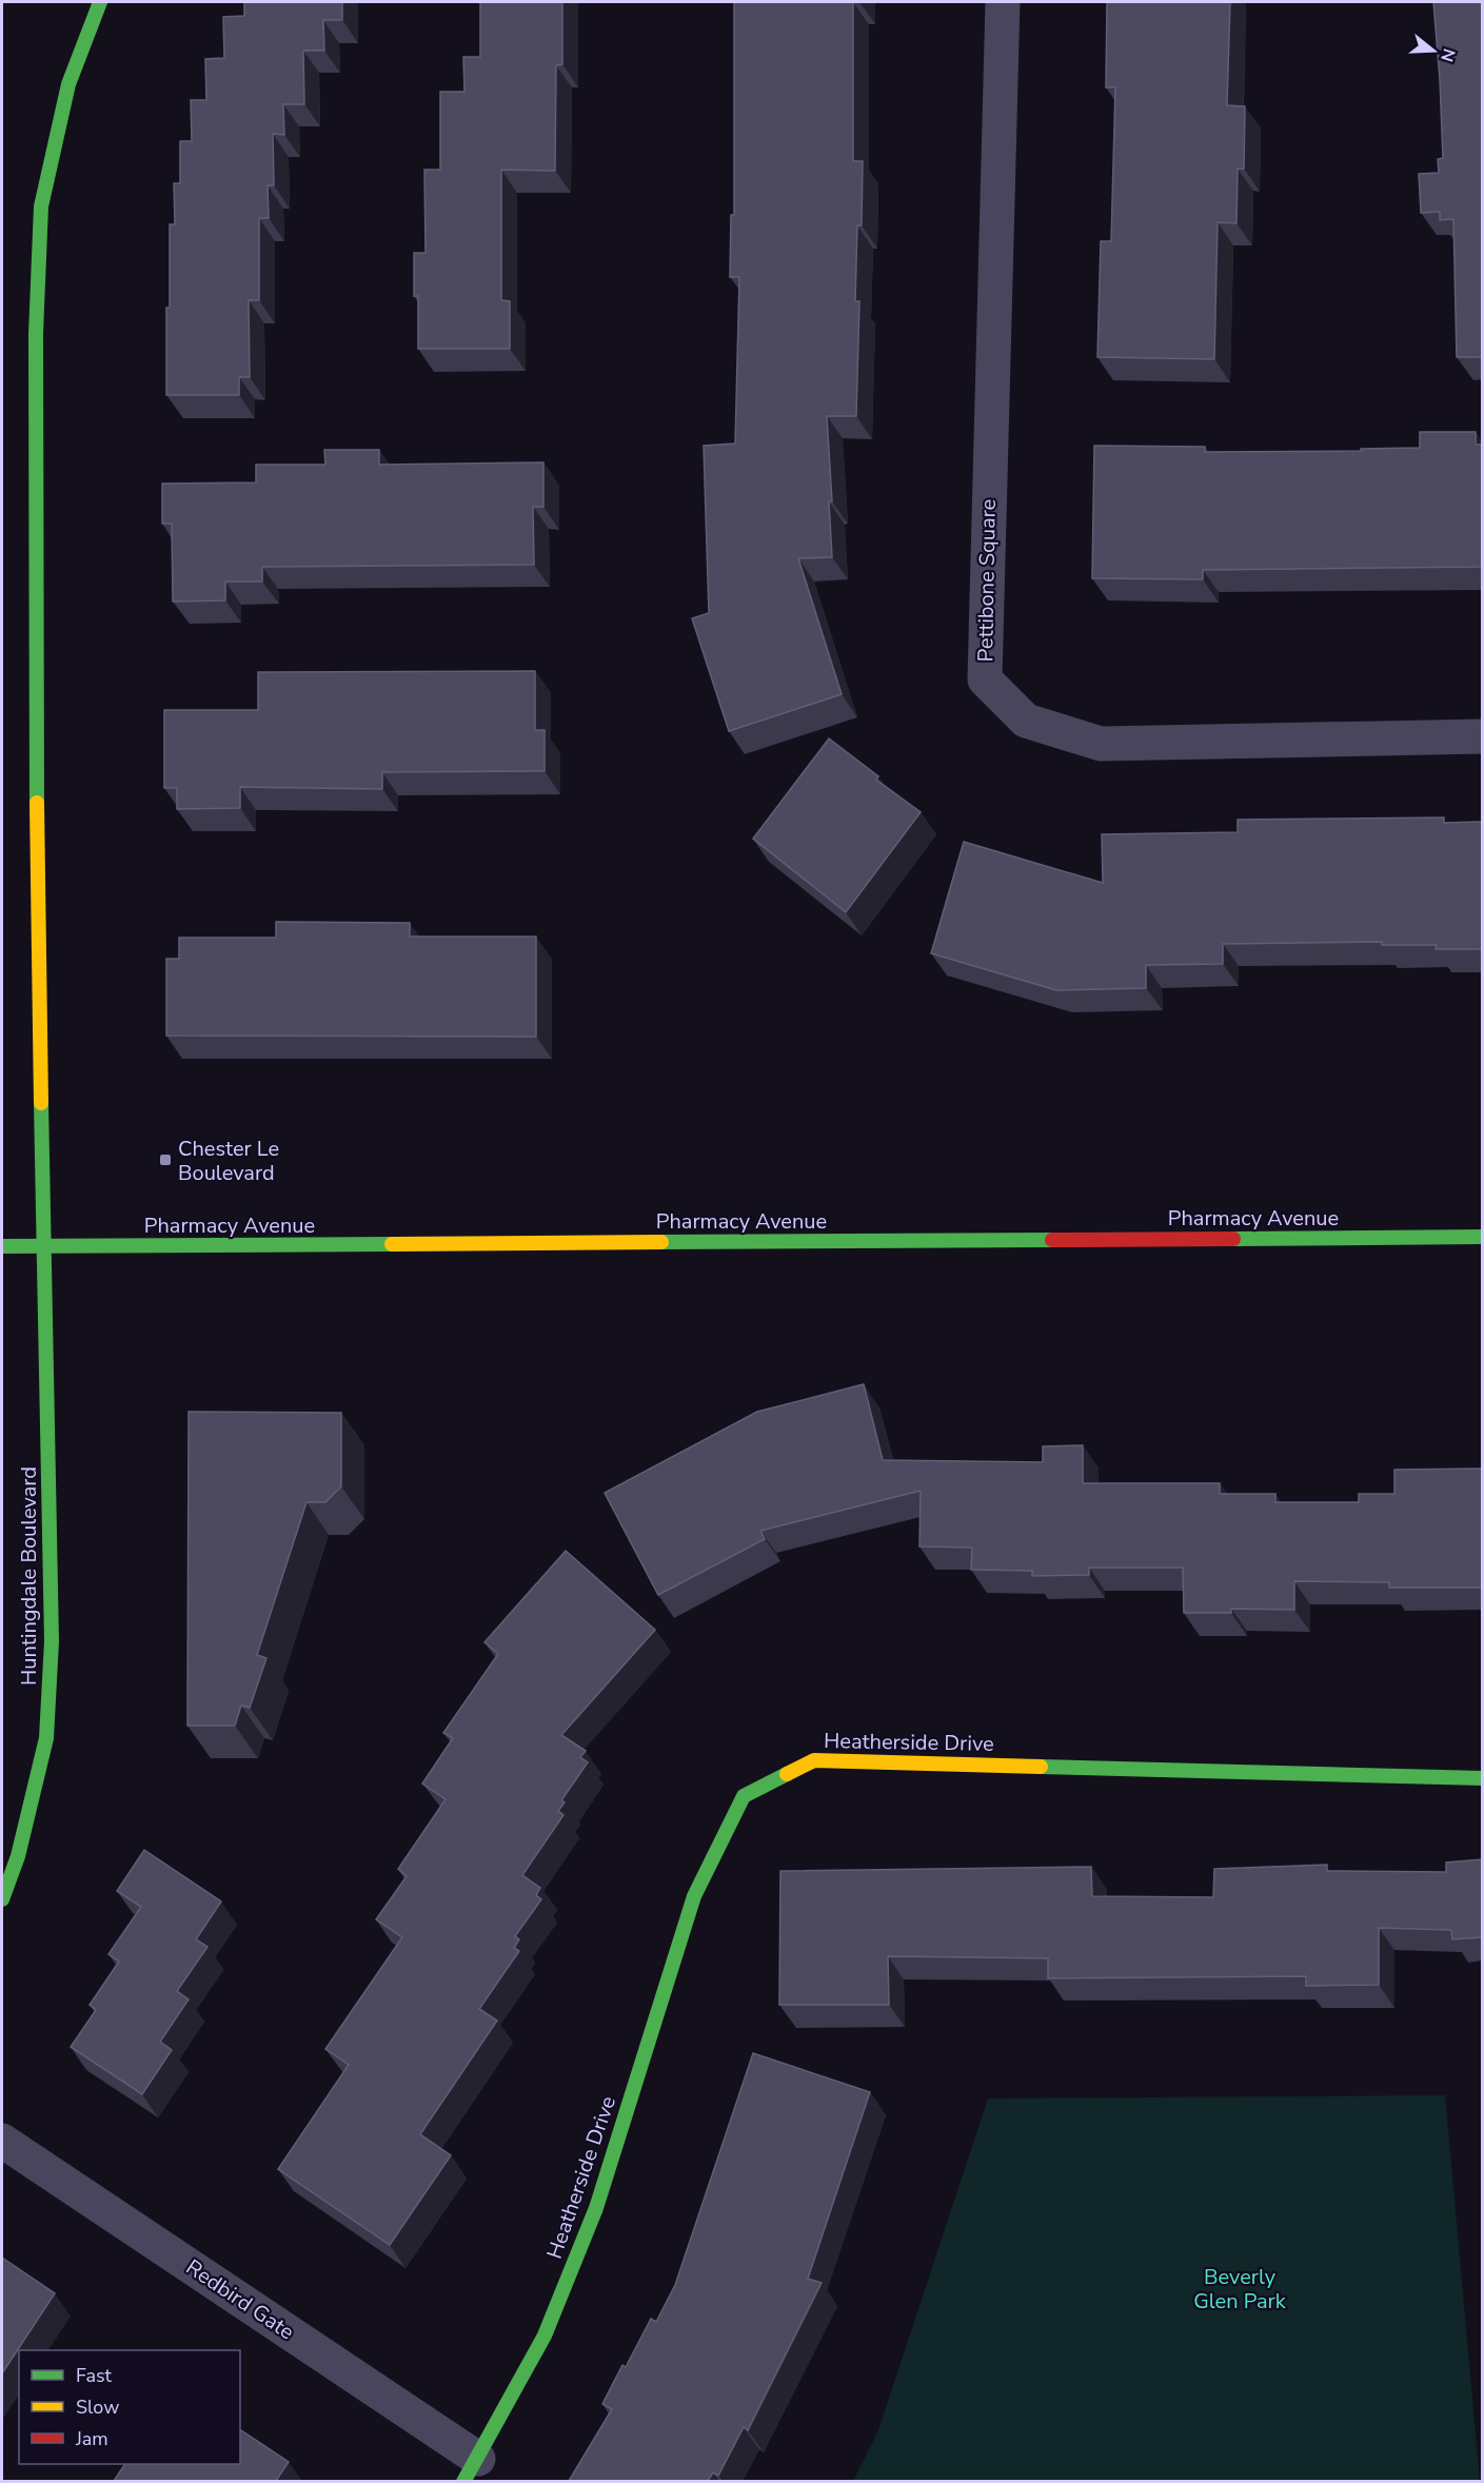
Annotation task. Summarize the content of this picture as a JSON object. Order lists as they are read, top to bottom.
{
  "streets": {
    "street": [
      "Pettibone Square",
      "Pharmacy Avenue",
      "Huntingdale Boulevard",
      "Heatherside Drive",
      "Redbird Gate"
    ]
  },
  "crossings": [
    ["Pharmacy Avenue", "Huntingdale Boulevard"],
    ["Heatherside Drive", "Redbird Gate"]
  ],
  "parks": ["Beverly Glen Park"],
  "places": {
    "transit": ["Chester Le Boulevard"]
  },
  "legend": ["Fast", "Slow", "Jam"],
  "north": "right"
}
